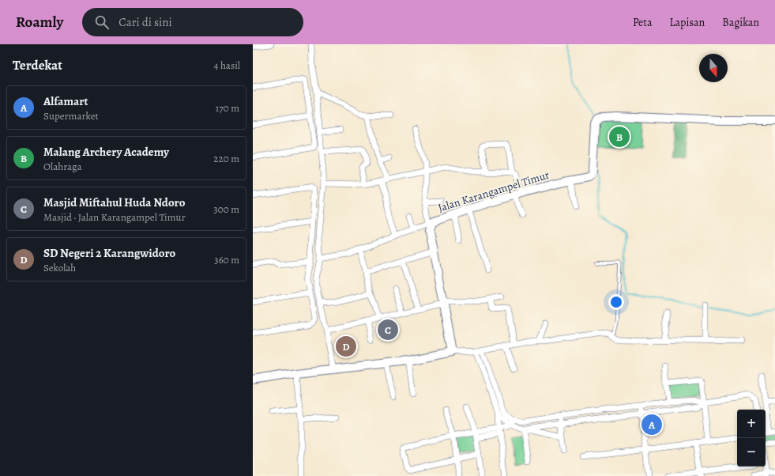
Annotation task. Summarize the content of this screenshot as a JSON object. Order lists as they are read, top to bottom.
{
  "streets": {
    "street": ["Jalan Karangampel Timur"]
  },
  "north": "bottom",
  "page": {
    "header": "Roamly",
    "search": "Cari di sini",
    "nav": ["Peta", "Lapisan", "Bagikan"],
    "heading": ["Terdekat", "4 hasil"],
    "list": [
      {
        "mark": "A",
        "name": "Alfamart",
        "note": "Supermarket",
        "value": "170 m"
      },
      {
        "mark": "B",
        "name": "Malang Archery Academy",
        "note": "Olahraga",
        "value": "220 m"
      },
      {
        "mark": "C",
        "name": "Masjid Miftahul Huda Ndoro",
        "note": "Masjid · Jalan Karangampel Timur",
        "value": "300 m"
      },
      {
        "mark": "D",
        "name": "SD Negeri 2 Karangwidoro",
        "note": "Sekolah",
        "value": "360 m"
      }
    ],
    "pins": [
      "B",
      "C",
      "D",
      "A"
    ],
    "map_buttons": ["+", "−"]
  }
}
